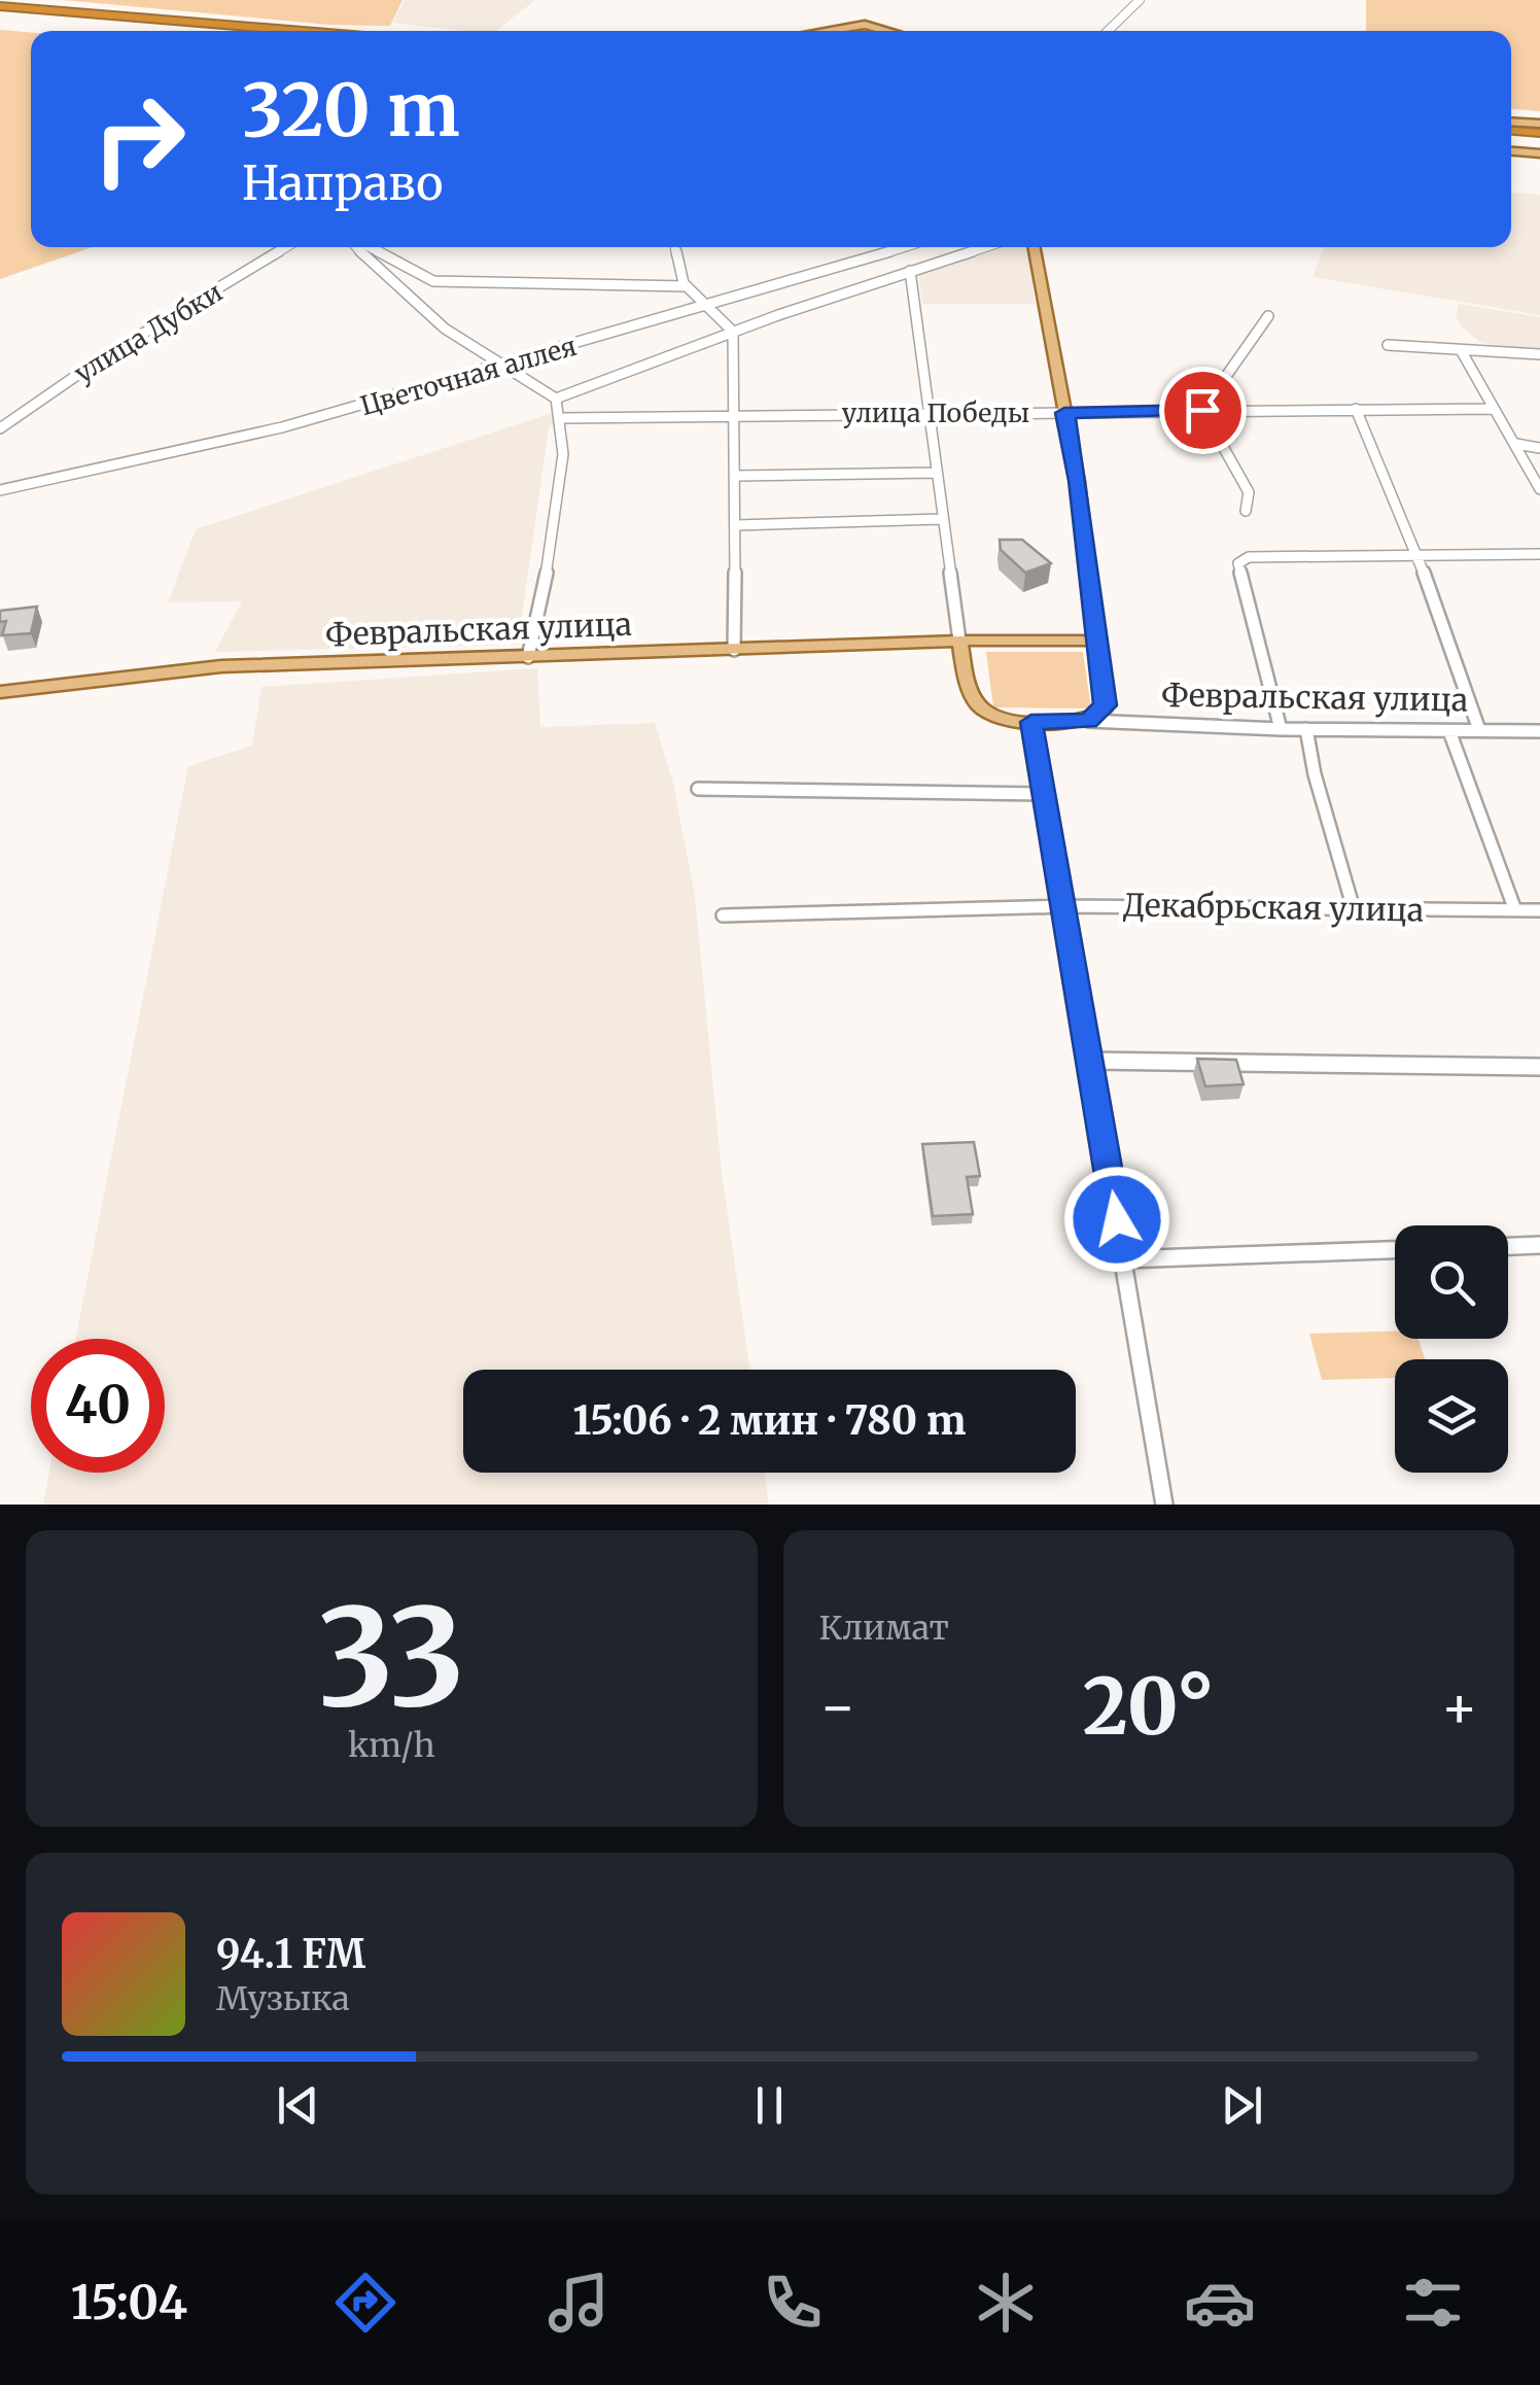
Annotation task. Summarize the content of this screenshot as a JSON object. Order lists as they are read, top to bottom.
{
  "streets": {
    "main road": ["Февральская улица"],
    "street": [
      "улица Дубки",
      "Цветочная аллея",
      "улица Победы",
      "Декабрьская улица"
    ]
  },
  "page": {
    "turn": ["320 m", "Направо"],
    "limit": "40",
    "trip": "15:06 · 2 мин · 780 m",
    "tile": [
      ["33", "km/h"],
      "Климат"
    ],
    "heat": ["−", "20°", "+"],
    "song": ["94.1 FM", "Музыка"],
    "tabs": "15:04"
  }
}
